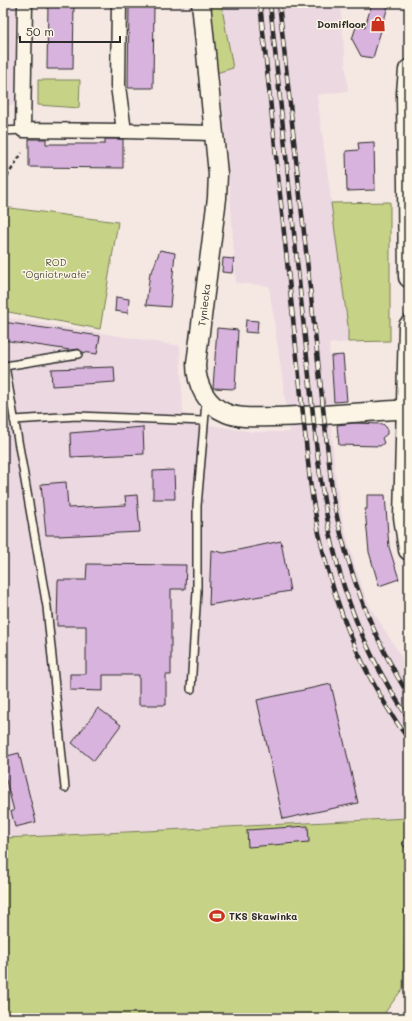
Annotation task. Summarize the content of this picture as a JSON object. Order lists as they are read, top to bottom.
{
  "streets": {
    "street": ["Tyniecka"]
  },
  "parks": ["ROD \"Ogniotrwałe\""],
  "places": {
    "shop": ["Domifloor"],
    "sports": ["TKS Skawinka"]
  },
  "scale_bar": "50 m"
}
